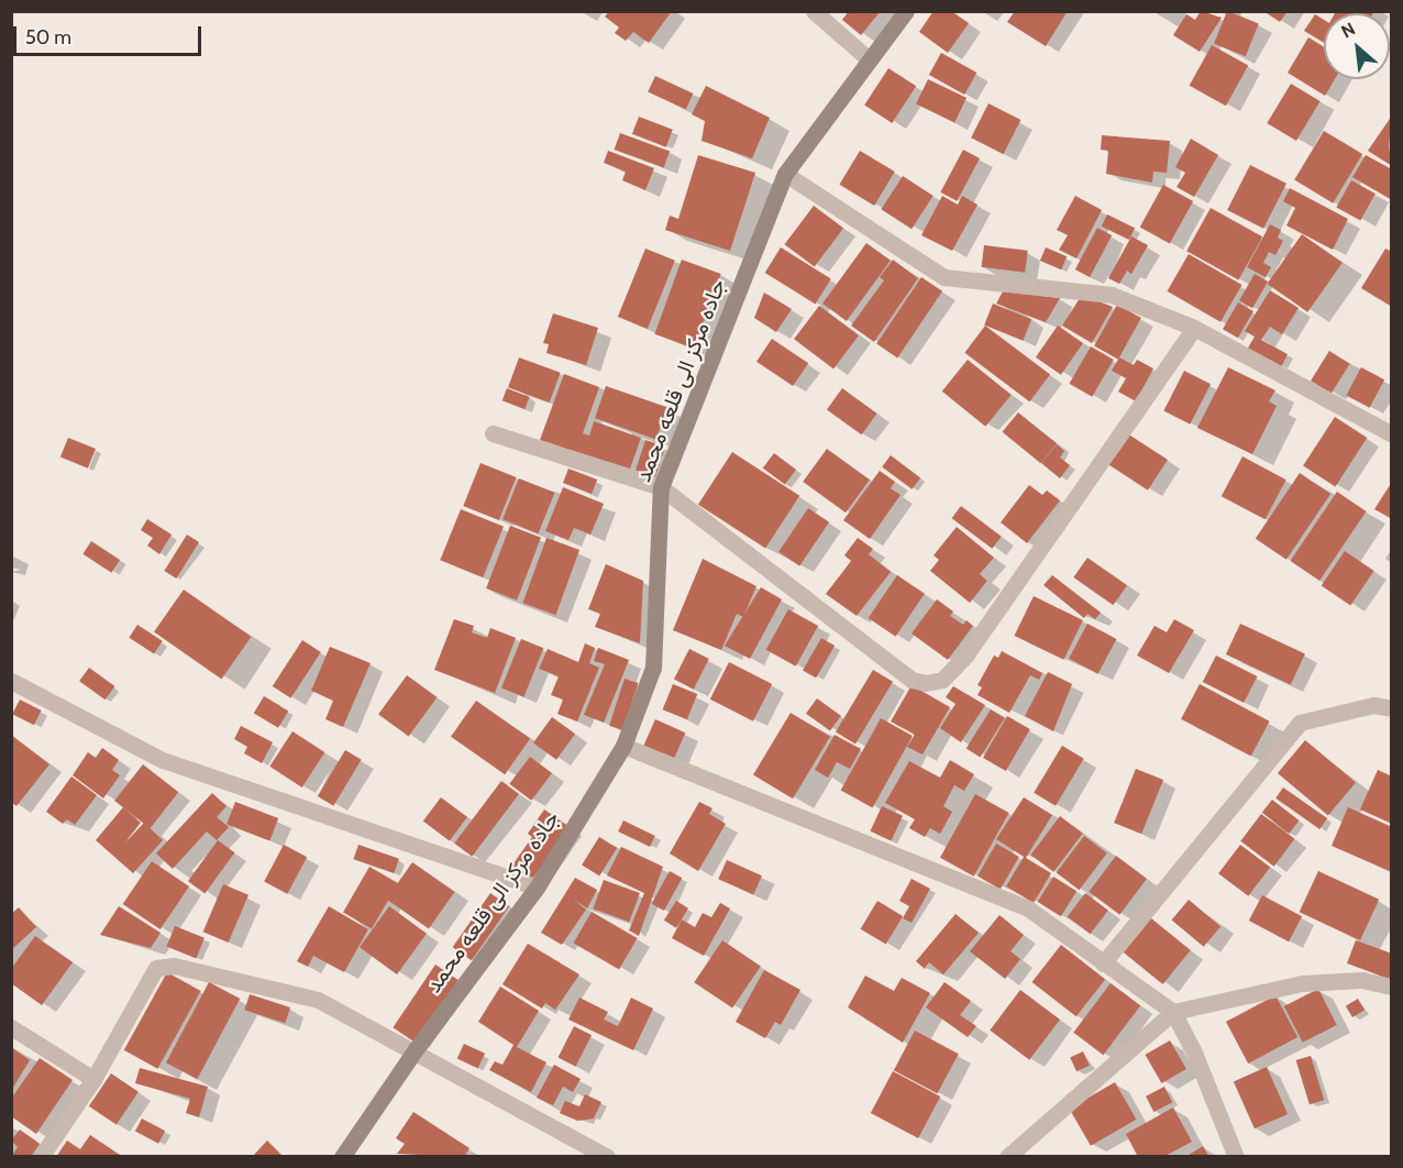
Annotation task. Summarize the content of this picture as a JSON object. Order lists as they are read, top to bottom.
{
  "streets": {
    "street": ["جاده مرکز الی قلعه محمد"]
  },
  "scale_bar": "50 m",
  "north": "top left"
}
